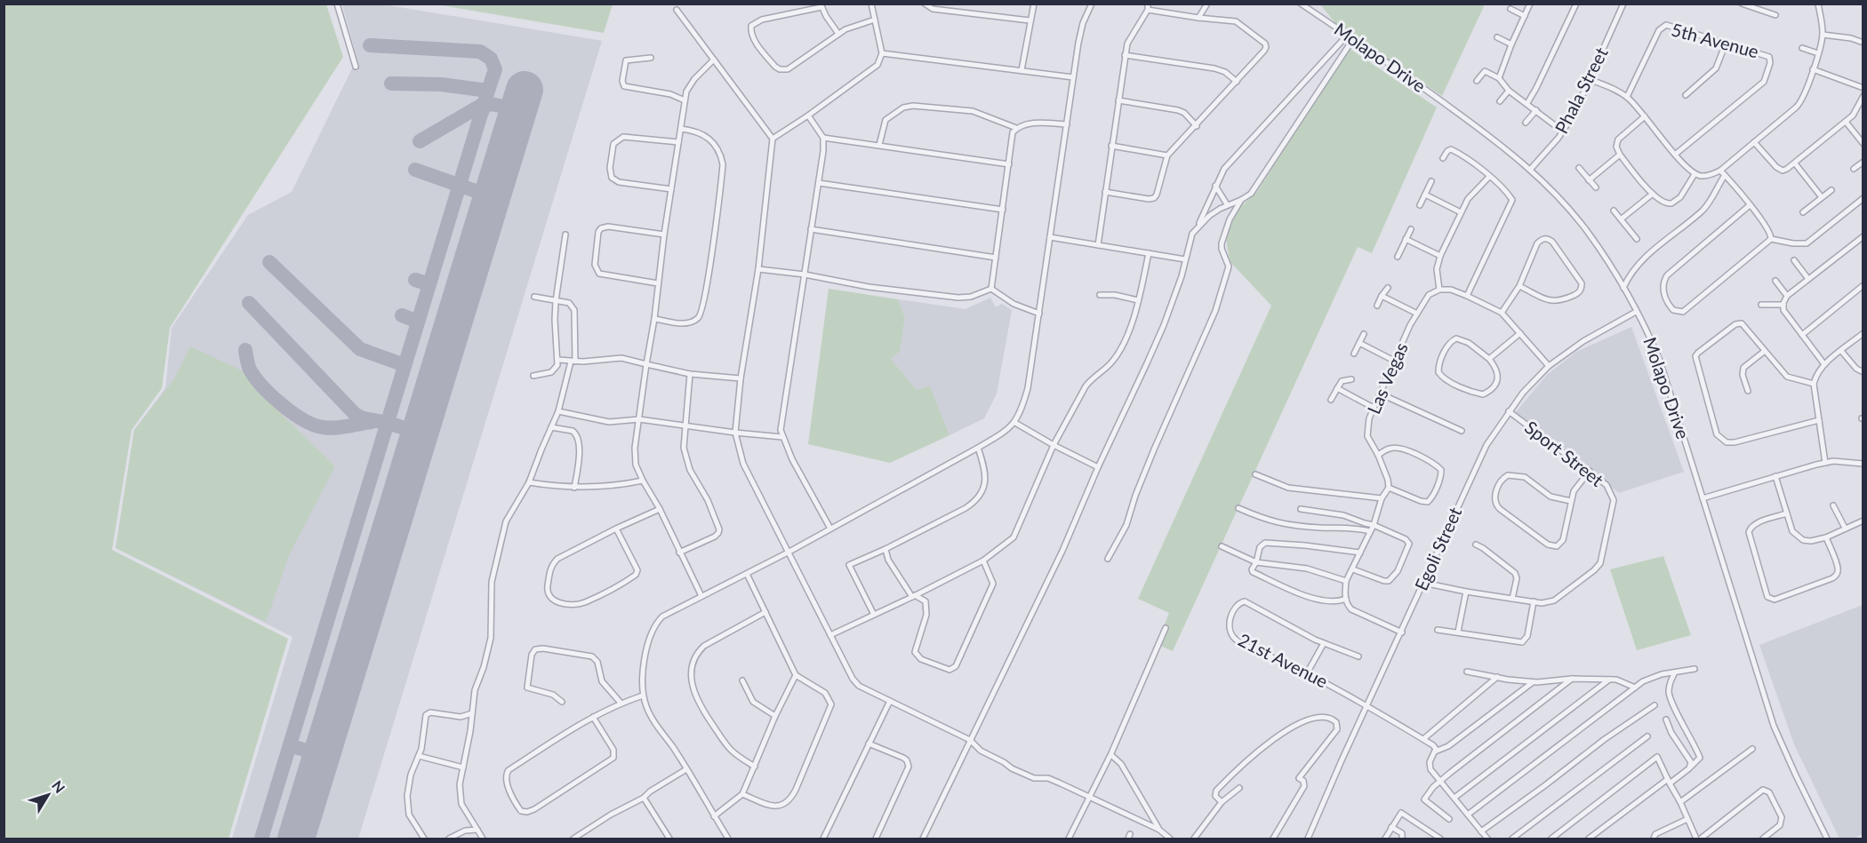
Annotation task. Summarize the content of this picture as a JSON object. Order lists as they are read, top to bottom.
{
  "streets": {
    "street": [
      "5th Avenue",
      "Molapo Drive",
      "Phala Street",
      "Las Vegas",
      "Sport Street",
      "Egoli Street",
      "21st Avenue"
    ]
  },
  "crossings": [
    ["Molapo Drive", "Phala Street"],
    ["Molapo Drive", "Egoli Street"],
    ["Sport Street", "Egoli Street"],
    ["Egoli Street", "21st Avenue"]
  ],
  "north": "top right"
}
